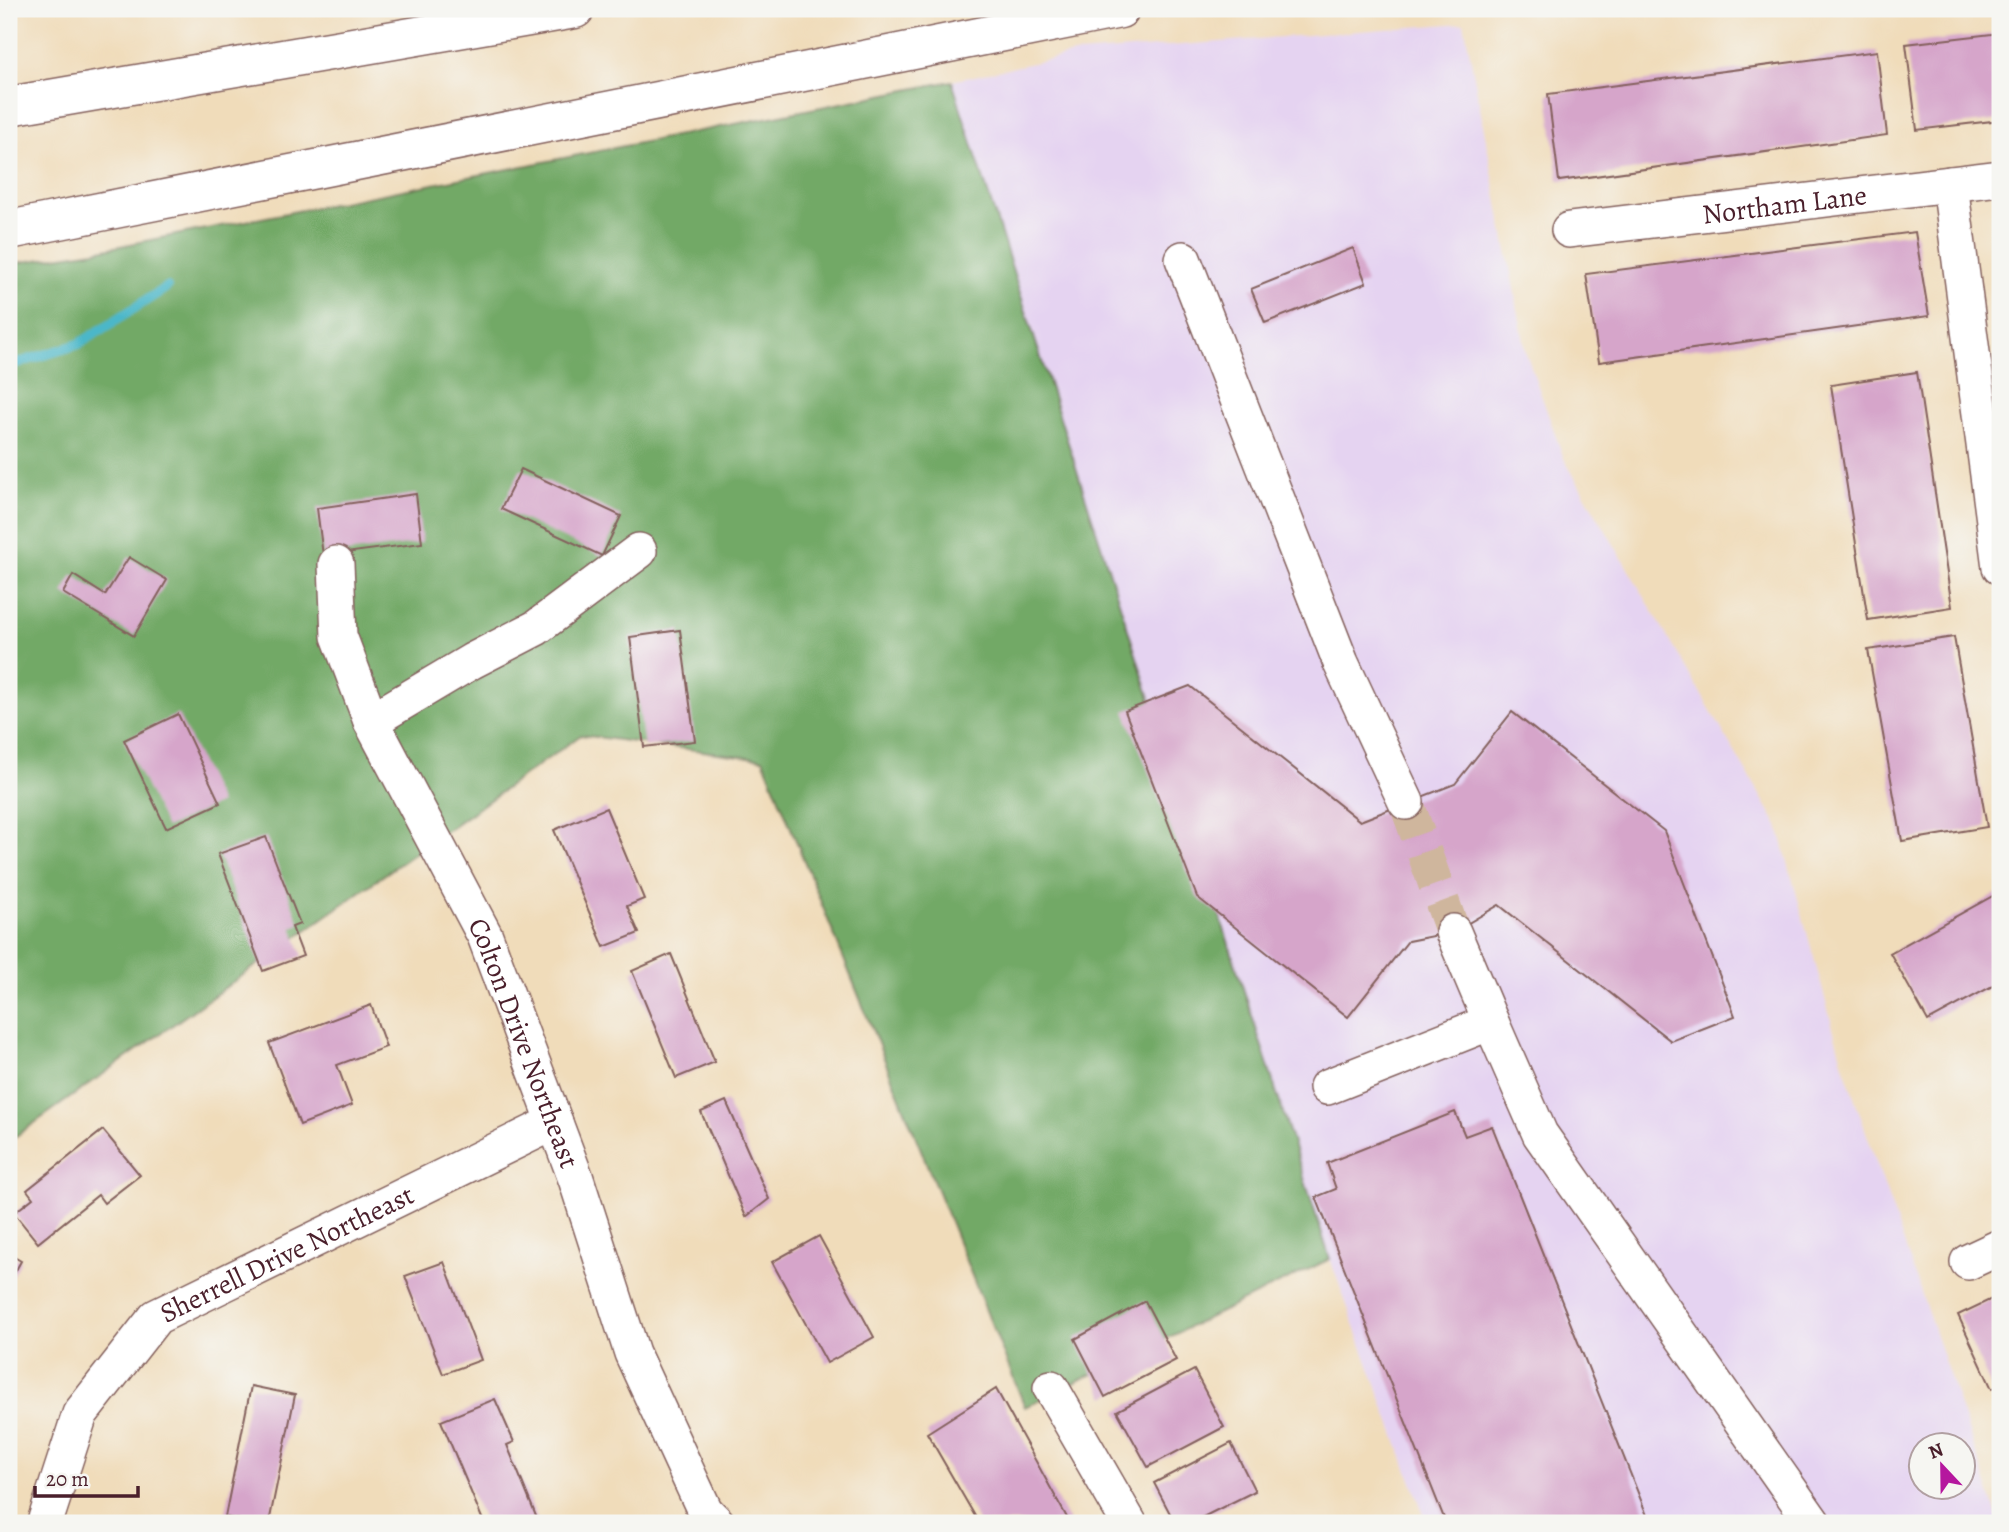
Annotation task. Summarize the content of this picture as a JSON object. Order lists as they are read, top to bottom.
{
  "streets": {
    "street": ["Northam Lane", "Colton Drive Northeast", "Sherrell Drive Northeast"]
  },
  "crossings": [
    ["Colton Drive Northeast", "Sherrell Drive Northeast"]
  ],
  "scale_bar": "20 m",
  "north": "top"
}
